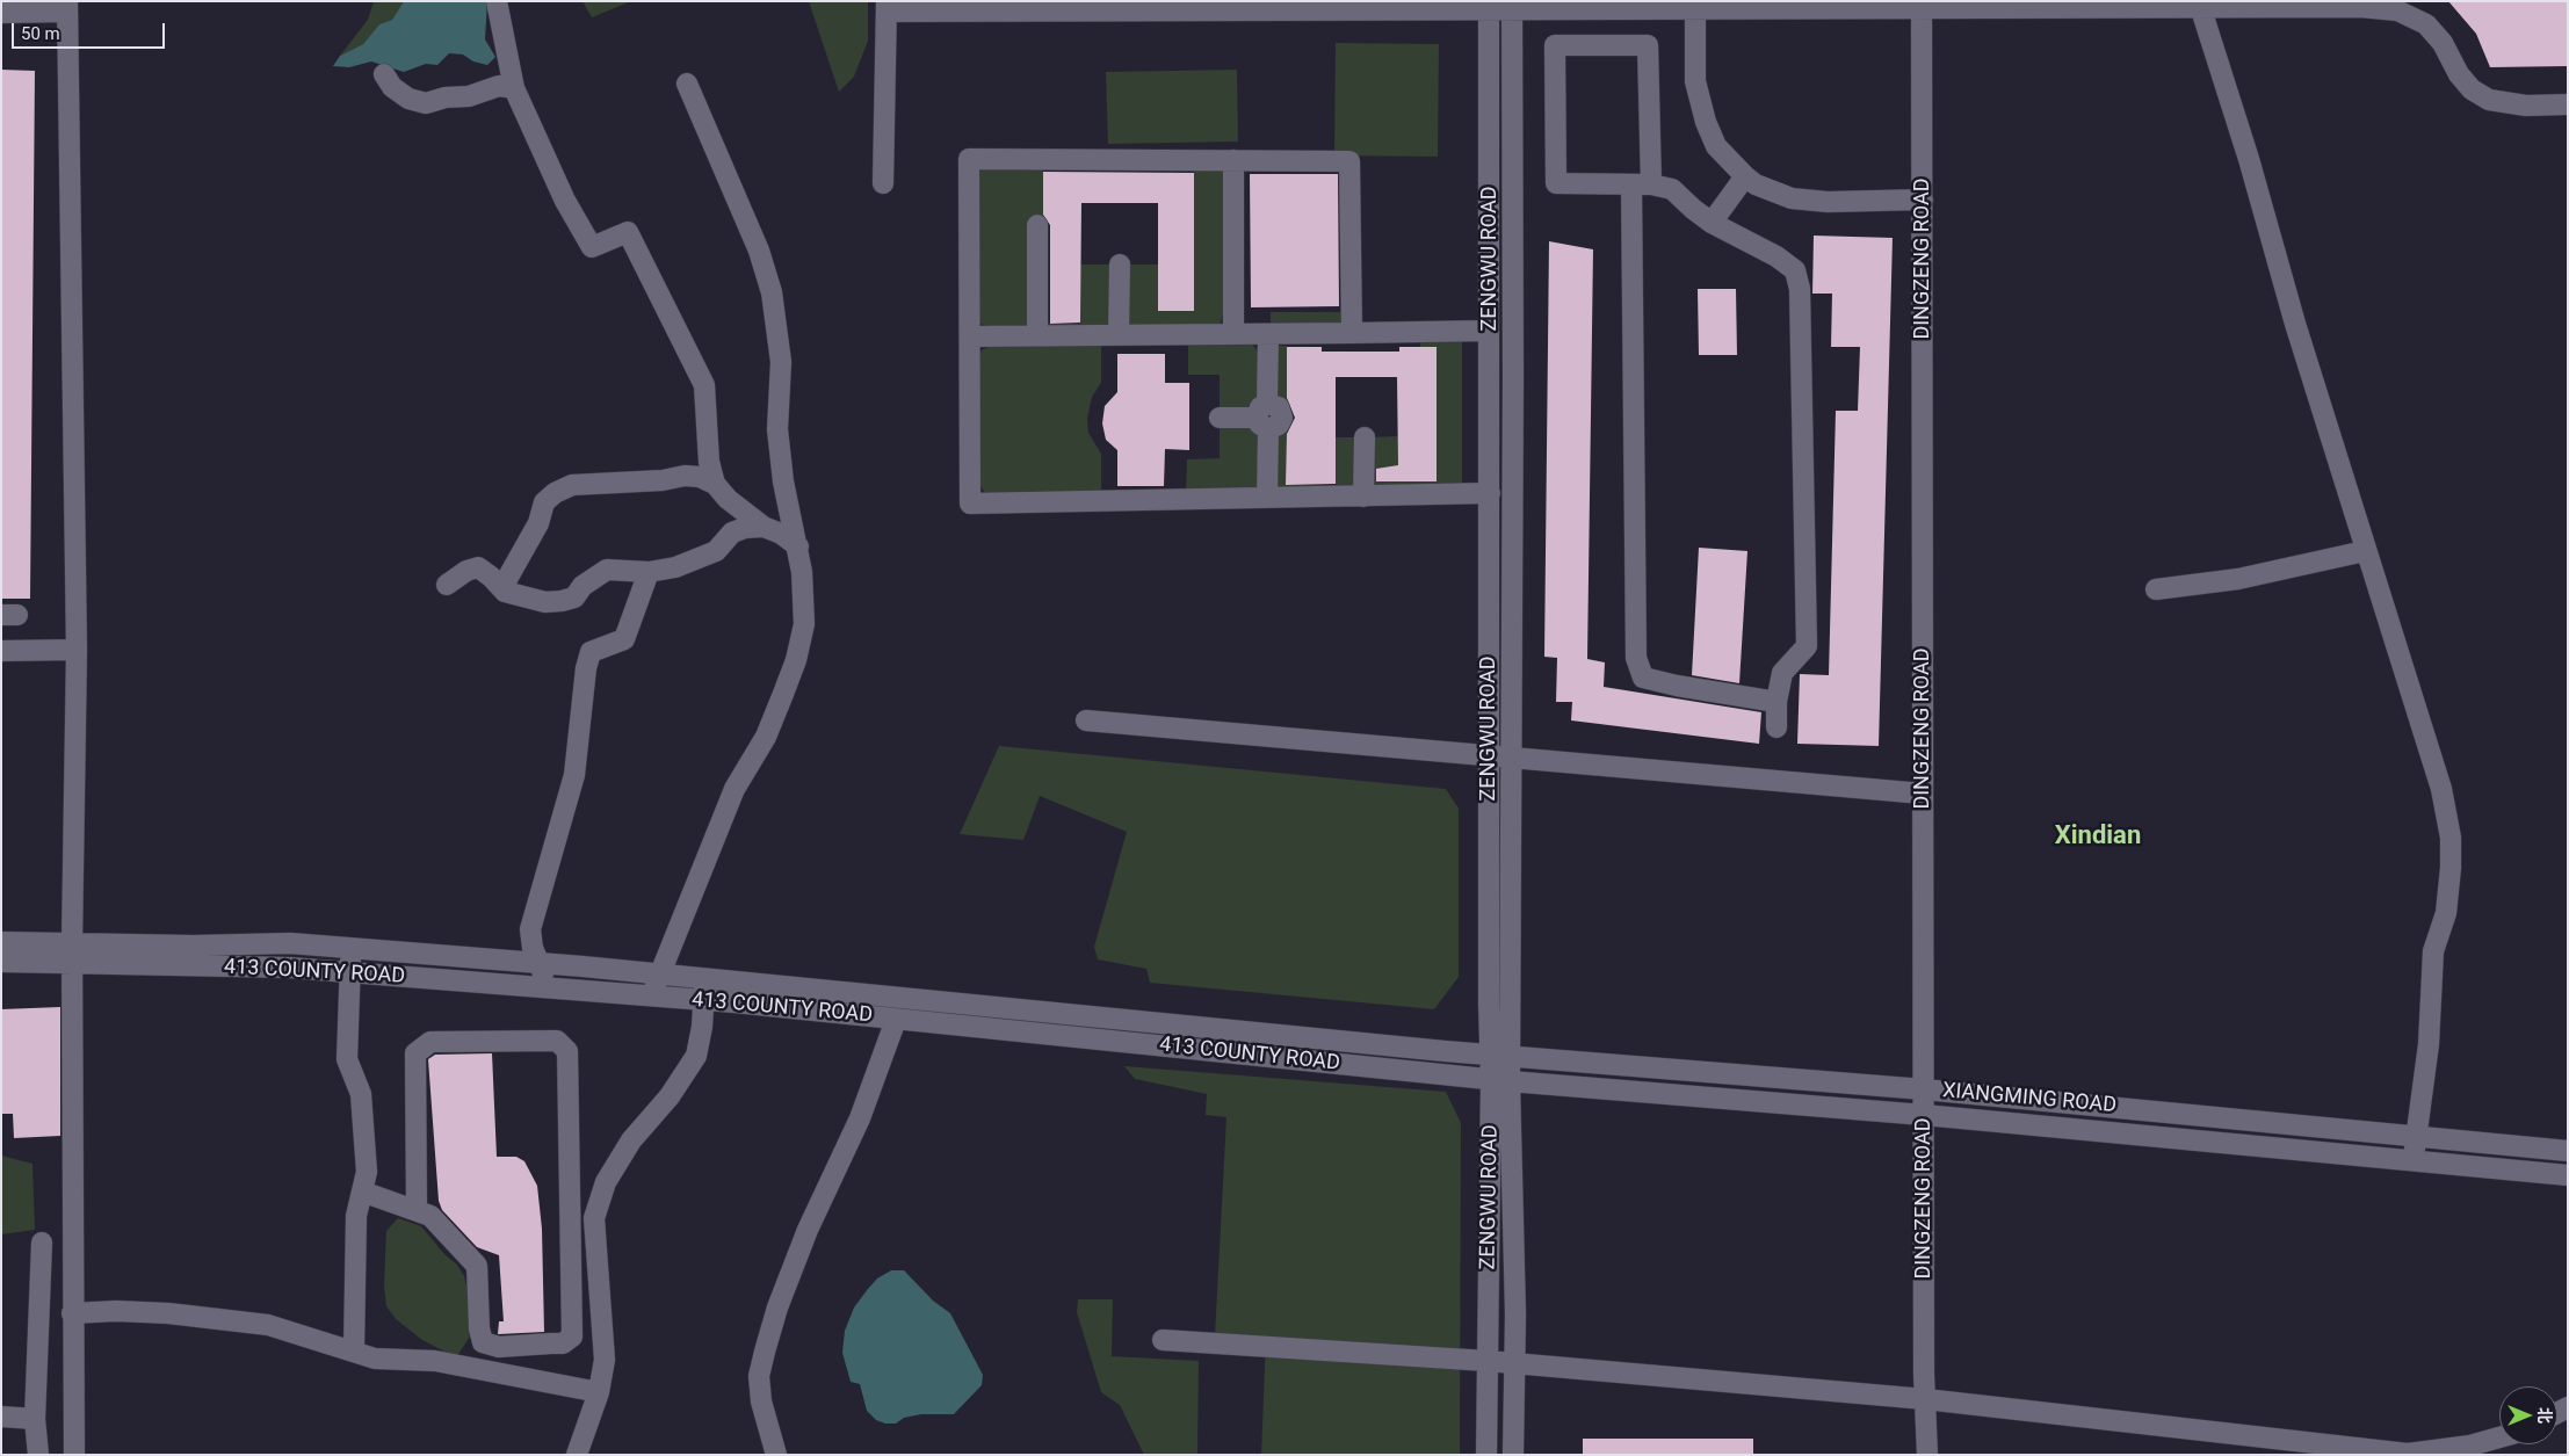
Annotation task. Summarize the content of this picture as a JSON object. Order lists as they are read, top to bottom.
{
  "streets": {
    "street": [
      "ZENGWU ROAD",
      "DINGZENG ROAD",
      "413 COUNTY ROAD",
      "XIANGMING ROAD"
    ]
  },
  "crossings": [
    ["ZENGWU ROAD", "413 COUNTY ROAD"],
    ["ZENGWU ROAD", "XIANGMING ROAD"],
    ["DINGZENG ROAD", "XIANGMING ROAD"],
    ["413 COUNTY ROAD", "XIANGMING ROAD"]
  ],
  "districts": ["Xindian"],
  "scale_bar": "50 m",
  "north": "right"
}
